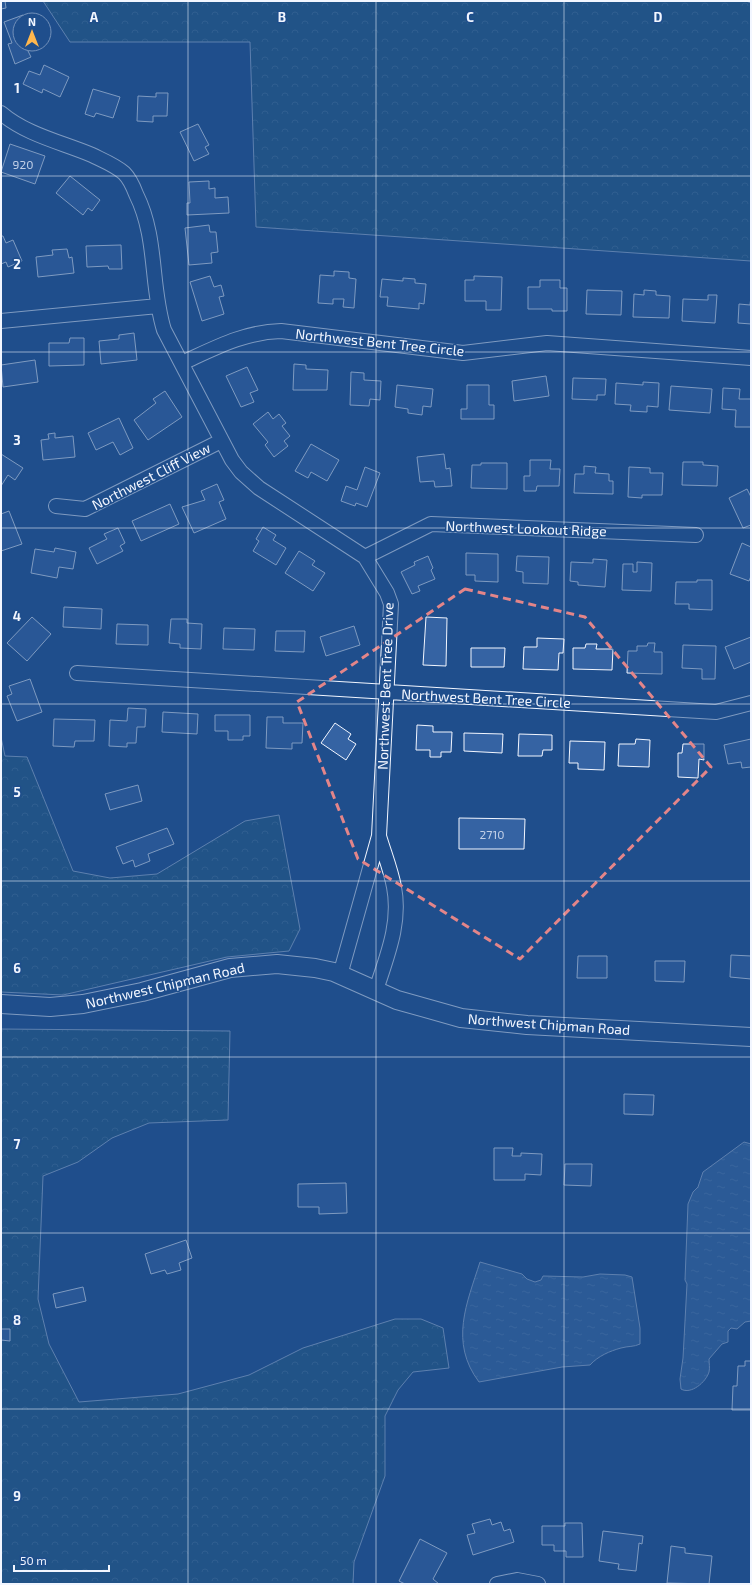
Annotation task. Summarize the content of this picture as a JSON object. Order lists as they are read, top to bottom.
{
  "streets": {
    "main road": ["Northwest Chipman Road"],
    "street": [
      "Northwest Bent Tree Circle",
      "Northwest Cliff View",
      "Northwest Lookout Ridge",
      "Northwest Bent Tree Drive"
    ]
  },
  "crossings": [
    ["Northwest Bent Tree Circle", "Northwest Bent Tree Drive"],
    ["Northwest Cliff View", "Northwest Bent Tree Drive"],
    ["Northwest Lookout Ridge", "Northwest Bent Tree Drive"],
    ["Northwest Bent Tree Drive", "Northwest Chipman Road"]
  ],
  "house_numbers": ["920", "2710"],
  "scale_bar": "50 m",
  "north": "top",
  "grid": {
    "columns": [
      "A",
      "B",
      "C",
      "D"
    ],
    "rows": [
      "1",
      "2",
      "3",
      "4",
      "5",
      "6",
      "7",
      "8",
      "9"
    ]
  }
}
